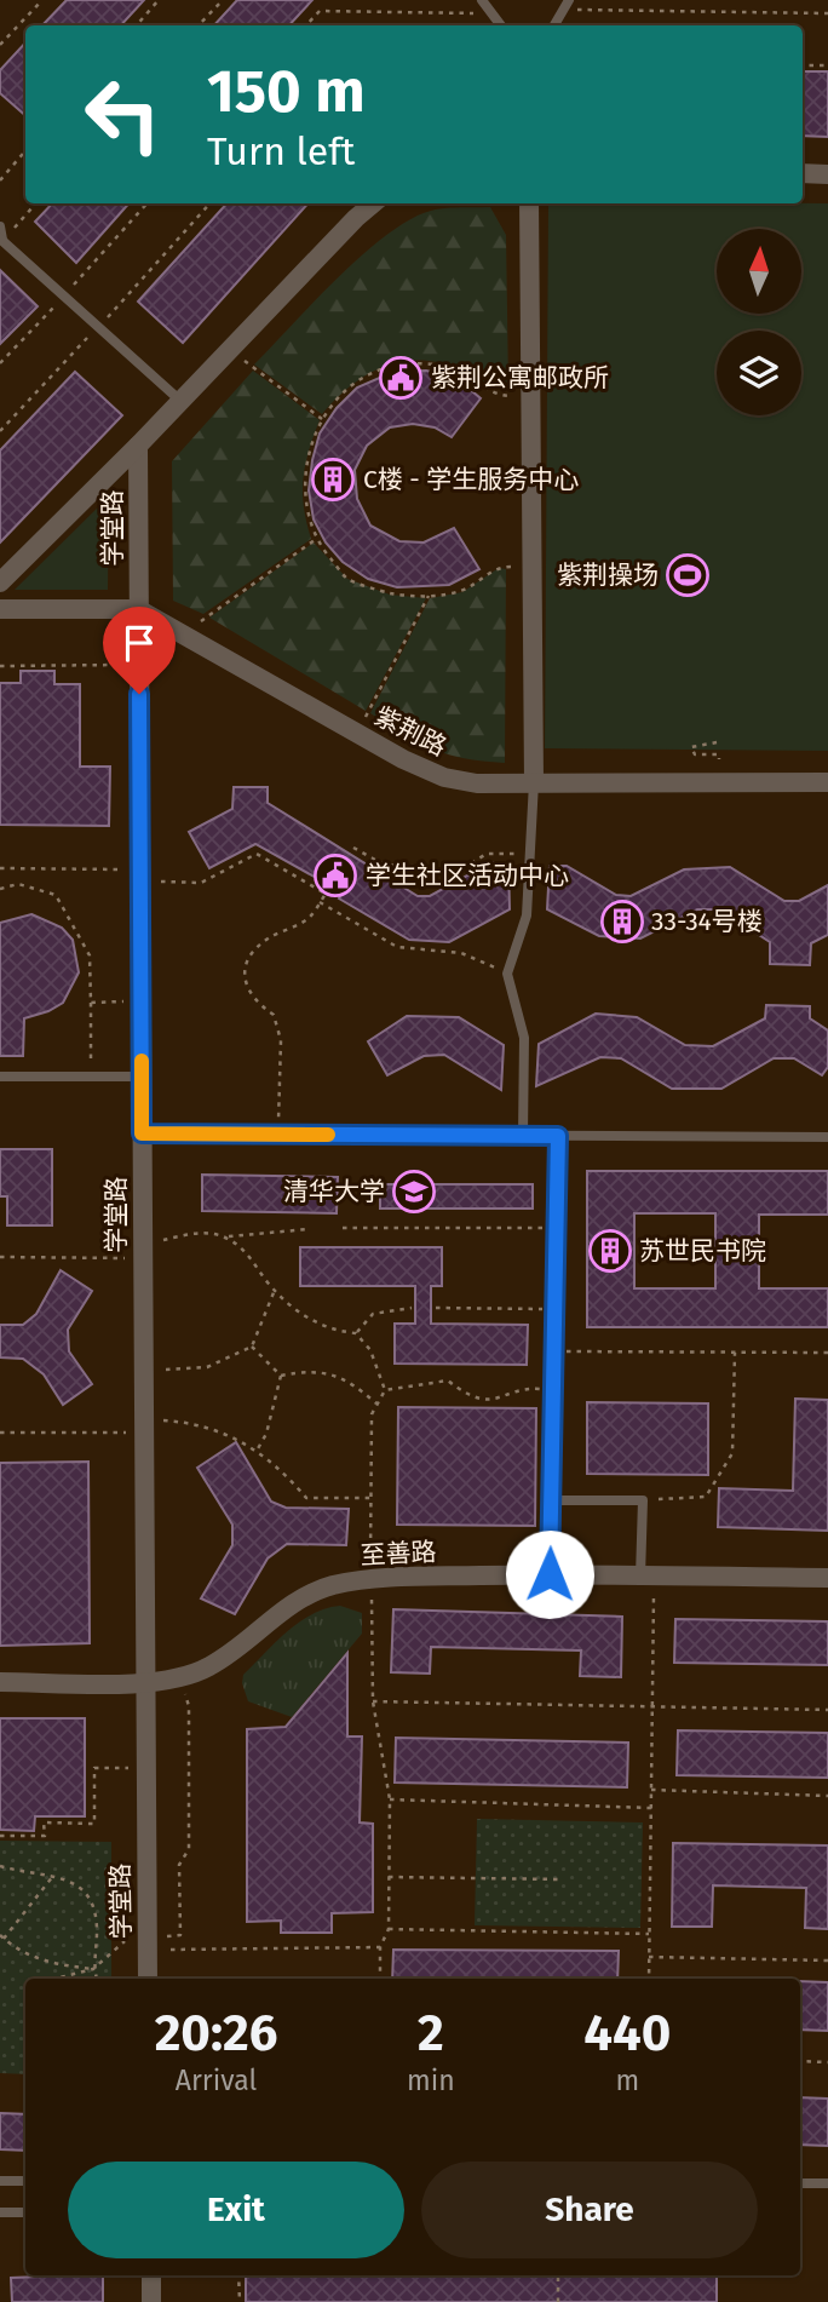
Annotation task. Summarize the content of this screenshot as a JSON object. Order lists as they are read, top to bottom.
{
  "streets": {
    "street": ["学堂路", "紫荆路", "至善路"]
  },
  "crossings": [
    ["学堂路", "紫荆路"],
    ["学堂路", "至善路"]
  ],
  "places": {
    "public building": ["紫荆公寓邮政所", "学生社区活动中心"],
    "building": ["C楼 - 学生服务中心", "33-34号楼", "苏世民书院"],
    "sports": ["紫荆操场"],
    "school or university": ["清华大学"]
  },
  "north": "top",
  "page": {
    "turn": ["150 m", "Turn left"],
    "eta": [
      "20:26",
      "Arrival",
      "2",
      "min",
      "440",
      "m"
    ],
    "buttons": ["Exit", "Share"]
  }
}
